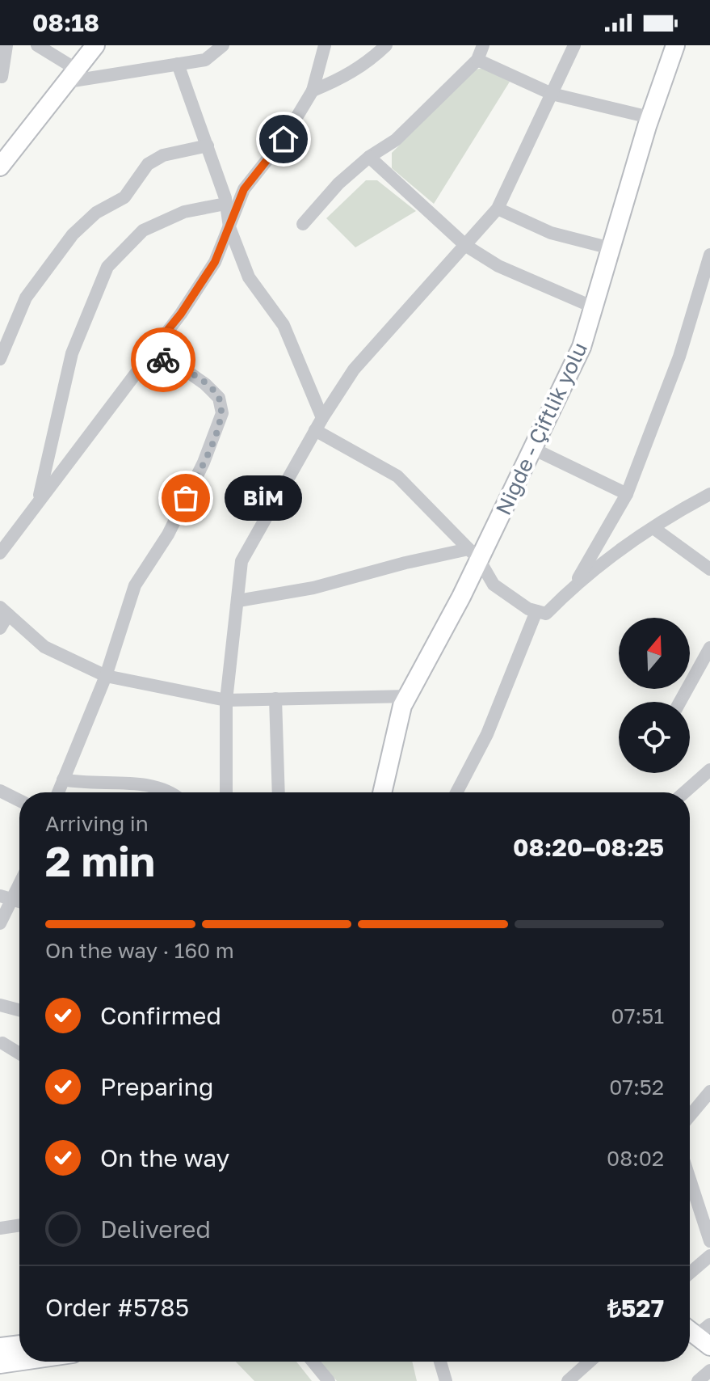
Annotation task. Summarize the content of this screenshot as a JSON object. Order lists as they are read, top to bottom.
{
  "streets": {
    "main road": ["Niğde - Çiftlik yolu"]
  },
  "places": ["BİM"],
  "north": "top",
  "page": {
    "status": "08:18",
    "bubble": "BİM",
    "heading": ["2 min", "Arriving in", "08:20–08:25"],
    "panel": ["Order #5785", "₺527"],
    "bar": "On the way · 160 m",
    "list": [
      ["Confirmed", "07:51"],
      ["Preparing", "07:52"],
      ["On the way", "08:02"],
      "Delivered"
    ]
  }
}
